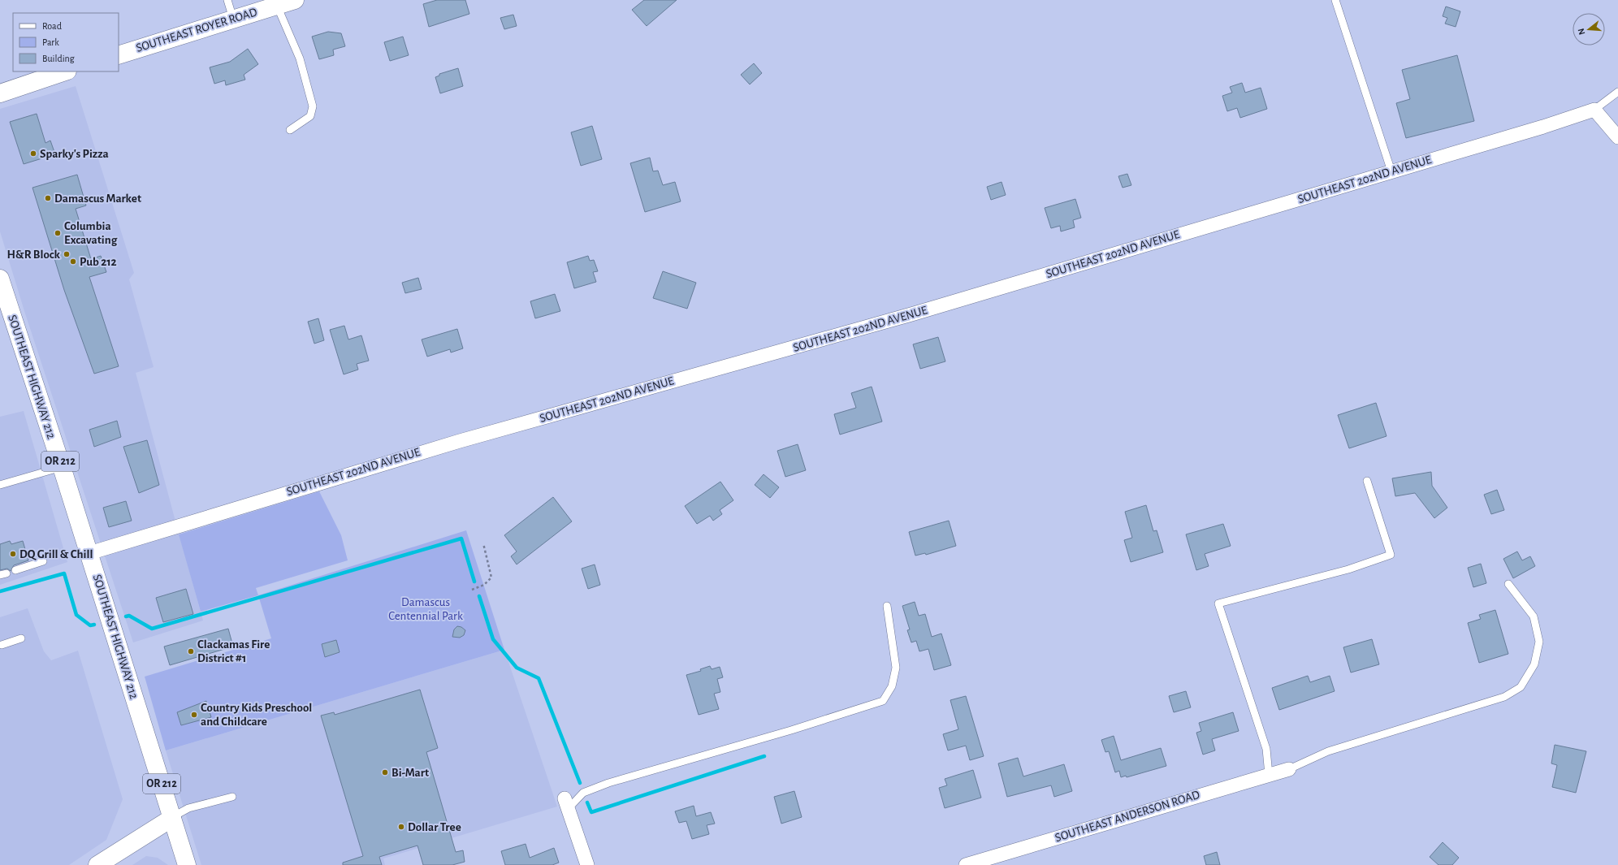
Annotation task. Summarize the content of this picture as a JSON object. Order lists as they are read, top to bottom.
{
  "streets": {
    "main road": ["SOUTHEAST ROYER ROAD", "SOUTHEAST HIGHWAY 212", "OR 212"],
    "street": ["SOUTHEAST 202ND AVENUE", "SOUTHEAST ANDERSON ROAD"]
  },
  "crossings": [
    ["SOUTHEAST 202ND AVENUE", "SOUTHEAST HIGHWAY 212"]
  ],
  "parks": ["Damascus Centennial Park"],
  "places": [
    "Sparky's Pizza",
    "Damascus Market",
    "Columbia Excavating",
    "H&R Block",
    "Pub 212",
    "DQ Grill & Chill",
    "Clackamas Fire District #1",
    "Country Kids Preschool and Childcare",
    "Bi-Mart",
    "Dollar Tree"
  ],
  "legend": ["Road", "Park", "Building"],
  "north": "left"
}
